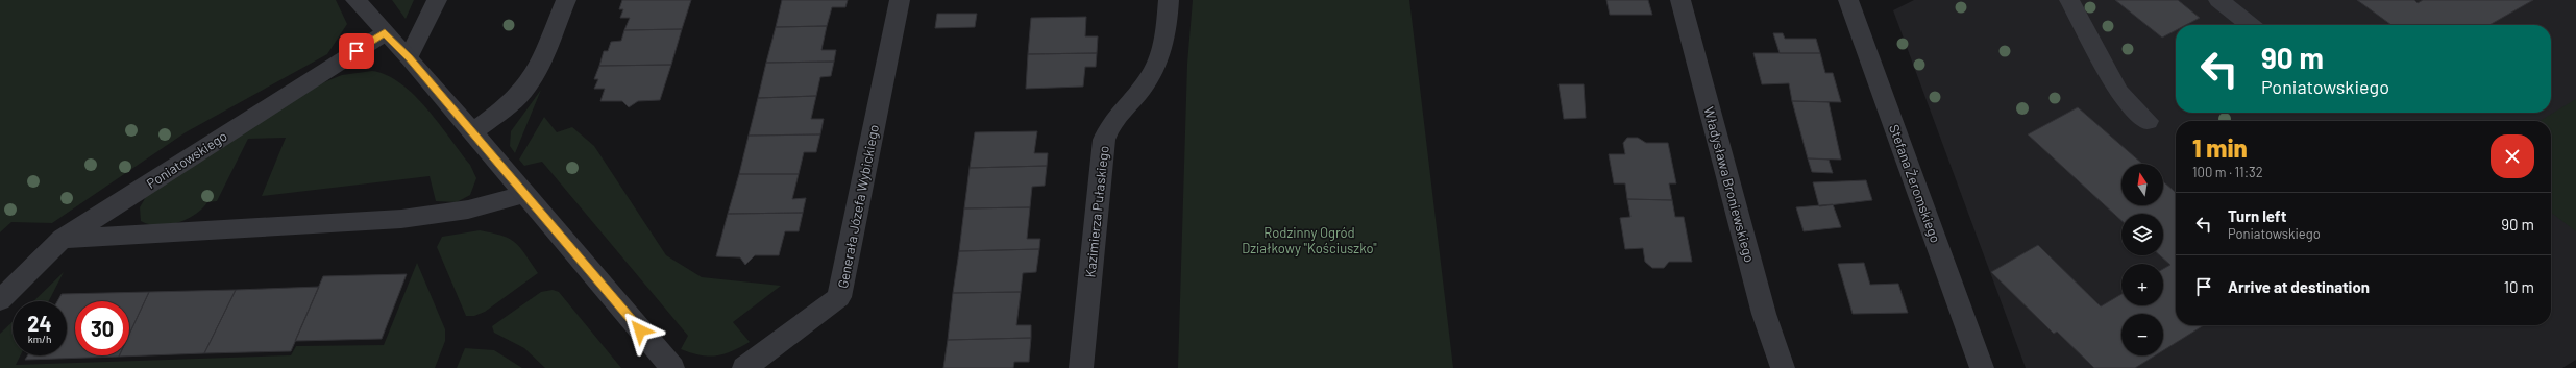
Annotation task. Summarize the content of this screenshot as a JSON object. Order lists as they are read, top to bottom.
{
  "streets": {
    "street": [
      "Poniatowskiego",
      "Stefana Żeromskiego",
      "Władysława Broniewskiego",
      "Generała Józefa Wybickiego",
      "Kazimierza Pułaskiego"
    ]
  },
  "parks": ["Rodzinny Ogród Działkowy \"Kościuszko\""],
  "north": "top",
  "page": {
    "turn": ["90 m", "Poniatowskiego"],
    "heading": ["1 min", "100 m · 11:32"],
    "map_buttons": ["+", "−"],
    "list": [
      {
        "name": "Turn left",
        "note": "Poniatowskiego",
        "value": "90 m"
      },
      {
        "name": "Arrive at destination",
        "value": "10 m"
      }
    ],
    "speed": "24 km/h",
    "limit": "30"
  }
}
